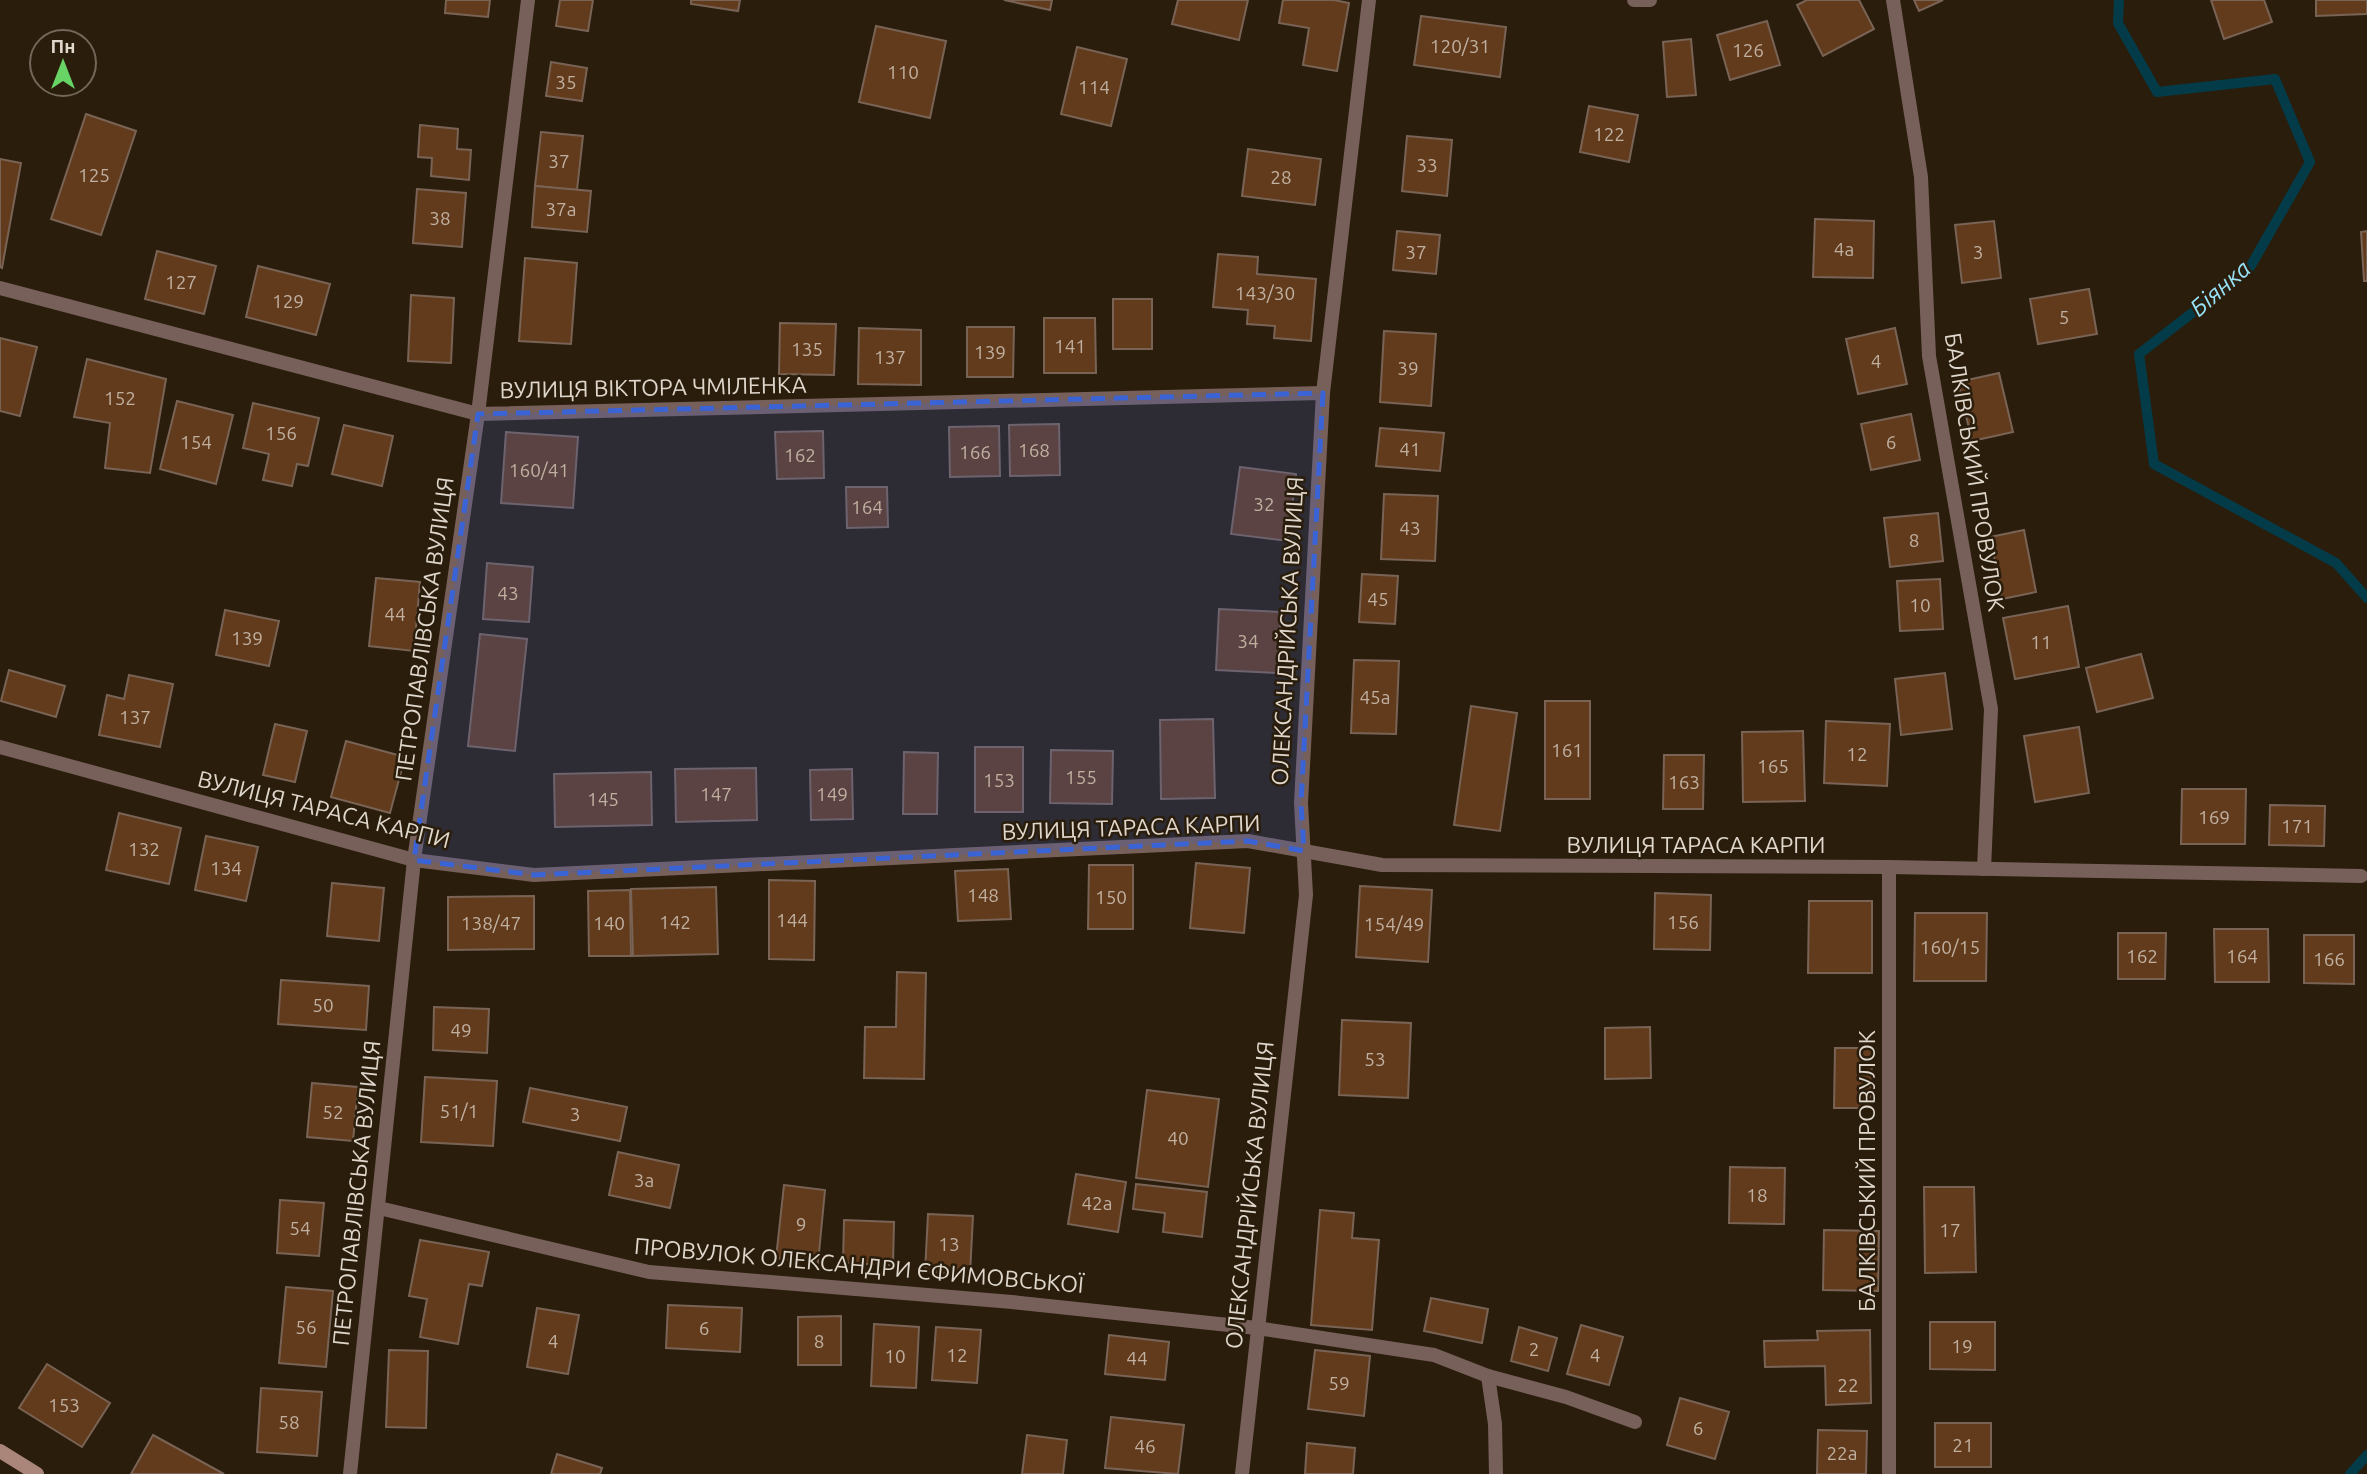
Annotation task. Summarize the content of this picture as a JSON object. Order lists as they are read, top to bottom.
{
  "streets": {
    "street": [
      "ВУЛИЦЯ ВІКТОРА ЧМІЛЕНКА",
      "БАЛКІВСЬКИЙ ПРОВУЛОК",
      "ПЕТРОПАВЛІВСЬКА ВУЛИЦЯ",
      "ОЛЕКСАНДРІЙСЬКА ВУЛИЦЯ",
      "ВУЛИЦЯ ТАРАСА КАРПИ",
      "ПРОВУЛОК ОЛЕКСАНДРИ ЄФИМОВСЬКОЇ"
    ]
  },
  "crossings": [
    ["ВУЛИЦЯ ВІКТОРА ЧМІЛЕНКА", "ПЕТРОПАВЛІВСЬКА ВУЛИЦЯ"],
    ["ВУЛИЦЯ ВІКТОРА ЧМІЛЕНКА", "ОЛЕКСАНДРІЙСЬКА ВУЛИЦЯ"],
    ["БАЛКІВСЬКИЙ ПРОВУЛОК", "ВУЛИЦЯ ТАРАСА КАРПИ"],
    ["ПЕТРОПАВЛІВСЬКА ВУЛИЦЯ", "ВУЛИЦЯ ТАРАСА КАРПИ"],
    ["ПЕТРОПАВЛІВСЬКА ВУЛИЦЯ", "ПРОВУЛОК ОЛЕКСАНДРИ ЄФИМОВСЬКОЇ"],
    ["ОЛЕКСАНДРІЙСЬКА ВУЛИЦЯ", "ВУЛИЦЯ ТАРАСА КАРПИ"],
    ["ОЛЕКСАНДРІЙСЬКА ВУЛИЦЯ", "ПРОВУЛОК ОЛЕКСАНДРИ ЄФИМОВСЬКОЇ"]
  ],
  "water": ["Біянка"],
  "house_numbers": [
    "120/31",
    "126",
    "110",
    "35",
    "114",
    "122",
    "37",
    "33",
    "125",
    "28",
    "37а",
    "38",
    "4а",
    "37",
    "3",
    "127",
    "143/30",
    "129",
    "5",
    "141",
    "135",
    "139",
    "137",
    "4",
    "39",
    "152",
    "156",
    "154",
    "6",
    "41",
    "168",
    "166",
    "162",
    "160/41",
    "32",
    "164",
    "43",
    "8",
    "43",
    "45",
    "10",
    "44",
    "139",
    "34",
    "11",
    "45а",
    "137",
    "161",
    "12",
    "165",
    "155",
    "153",
    "163",
    "147",
    "149",
    "145",
    "169",
    "171",
    "132",
    "134",
    "148",
    "150",
    "144",
    "142",
    "156",
    "138/47",
    "140",
    "154/49",
    "160/15",
    "162",
    "164",
    "166",
    "50",
    "49",
    "53",
    "51/1",
    "52",
    "3",
    "40",
    "3а",
    "18",
    "42а",
    "9",
    "54",
    "17",
    "13",
    "56",
    "6",
    "4",
    "8",
    "19",
    "2",
    "12",
    "4",
    "10",
    "44",
    "59",
    "22",
    "153",
    "58",
    "6",
    "21",
    "46",
    "22а"
  ],
  "north": "top"
}
